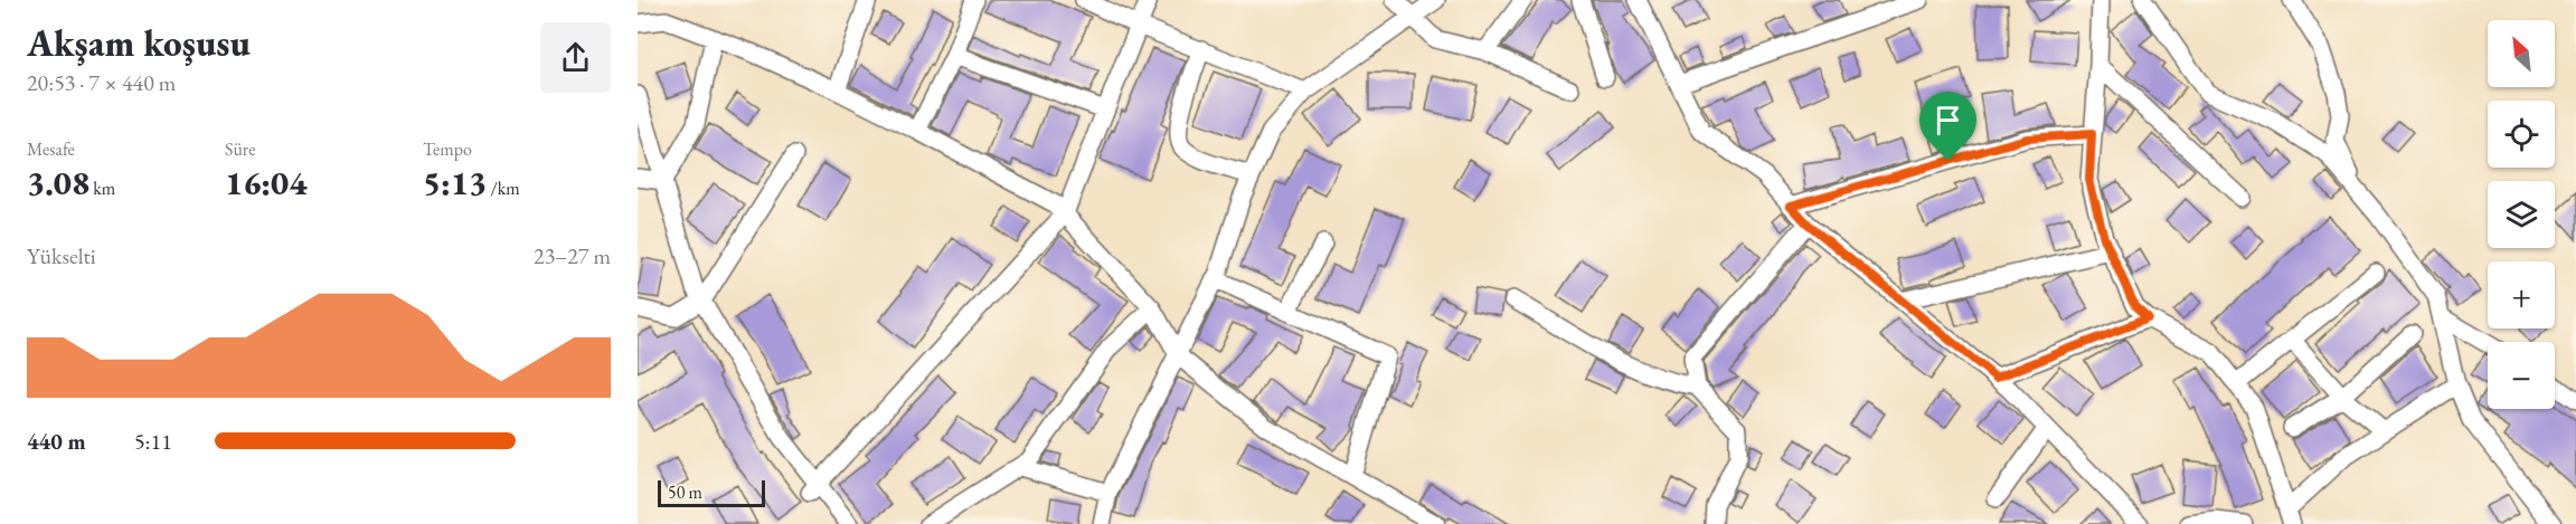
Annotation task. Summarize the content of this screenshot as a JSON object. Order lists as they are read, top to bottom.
{
  "scale_bar": "50 m",
  "north": "top left",
  "page": {
    "heading": ["Akşam koşusu", "20:53 · 7 × 440 m"],
    "map_buttons": ["+", "−"],
    "stats": [
      ["Mesafe", "3.08 km"],
      ["Süre", "16:04"],
      ["Tempo", "5:13 /km"]
    ],
    "chart": ["Yükselti", "23–27 m"],
    "list": [
      {
        "name": "440 m",
        "note": "5:11"
      }
    ],
    "scale": "50 m"
  }
}
